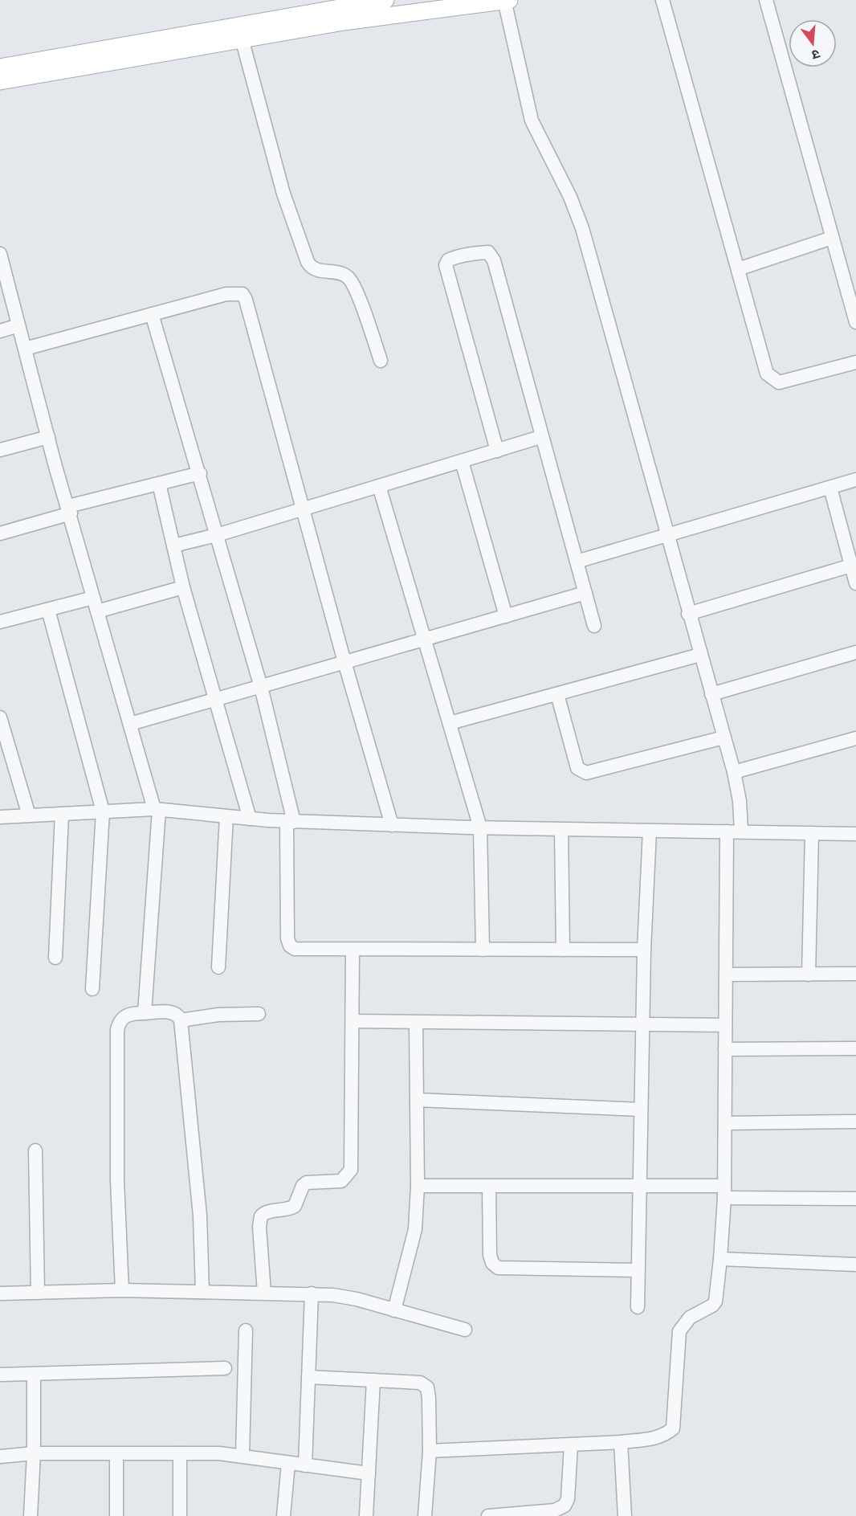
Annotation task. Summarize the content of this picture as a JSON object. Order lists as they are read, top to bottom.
{
  "north": "bottom"
}
